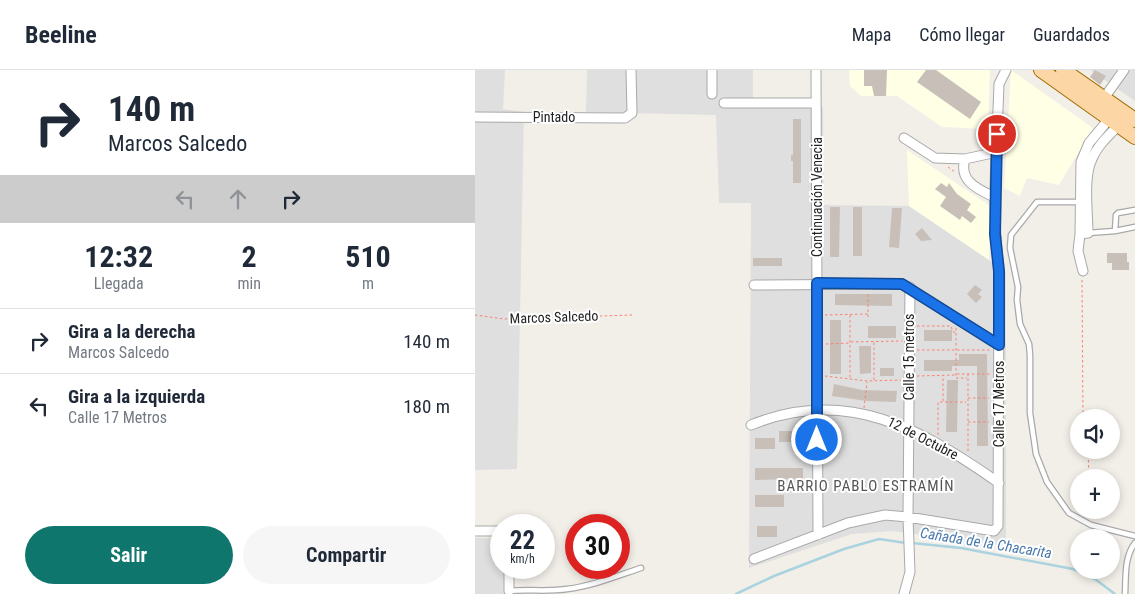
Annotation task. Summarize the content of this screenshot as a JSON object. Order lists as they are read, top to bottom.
{
  "streets": {
    "street": [
      "Pintado",
      "Continuación Venecia",
      "Calle 15 metros",
      "Calle 17 Metros",
      "12 de Octubre"
    ],
    "path": ["Marcos Salcedo"]
  },
  "crossings": [
    ["Continuación Venecia", "12 de Octubre"],
    ["Calle 15 metros", "Calle 17 Metros"],
    ["Calle 15 metros", "12 de Octubre"],
    ["Calle 17 Metros", "12 de Octubre"]
  ],
  "districts": ["BARRIO PABLO ESTRAMÍN"],
  "water": ["Cañada de la Chacarita"],
  "page": {
    "header": "Beeline",
    "nav": ["Mapa", "Cómo llegar", "Guardados"],
    "turn": ["140 m", "Marcos Salcedo"],
    "eta": [
      "12:32",
      "Llegada",
      "2",
      "min",
      "510",
      "m"
    ],
    "list": [
      {
        "name": "Gira a la derecha",
        "note": "Marcos Salcedo",
        "value": "140 m"
      },
      {
        "name": "Gira a la izquierda",
        "note": "Calle 17 Metros",
        "value": "180 m"
      }
    ],
    "map_buttons": ["+", "−"],
    "speed": "22 km/h",
    "limit": "30",
    "buttons": ["Salir", "Compartir"]
  }
}
